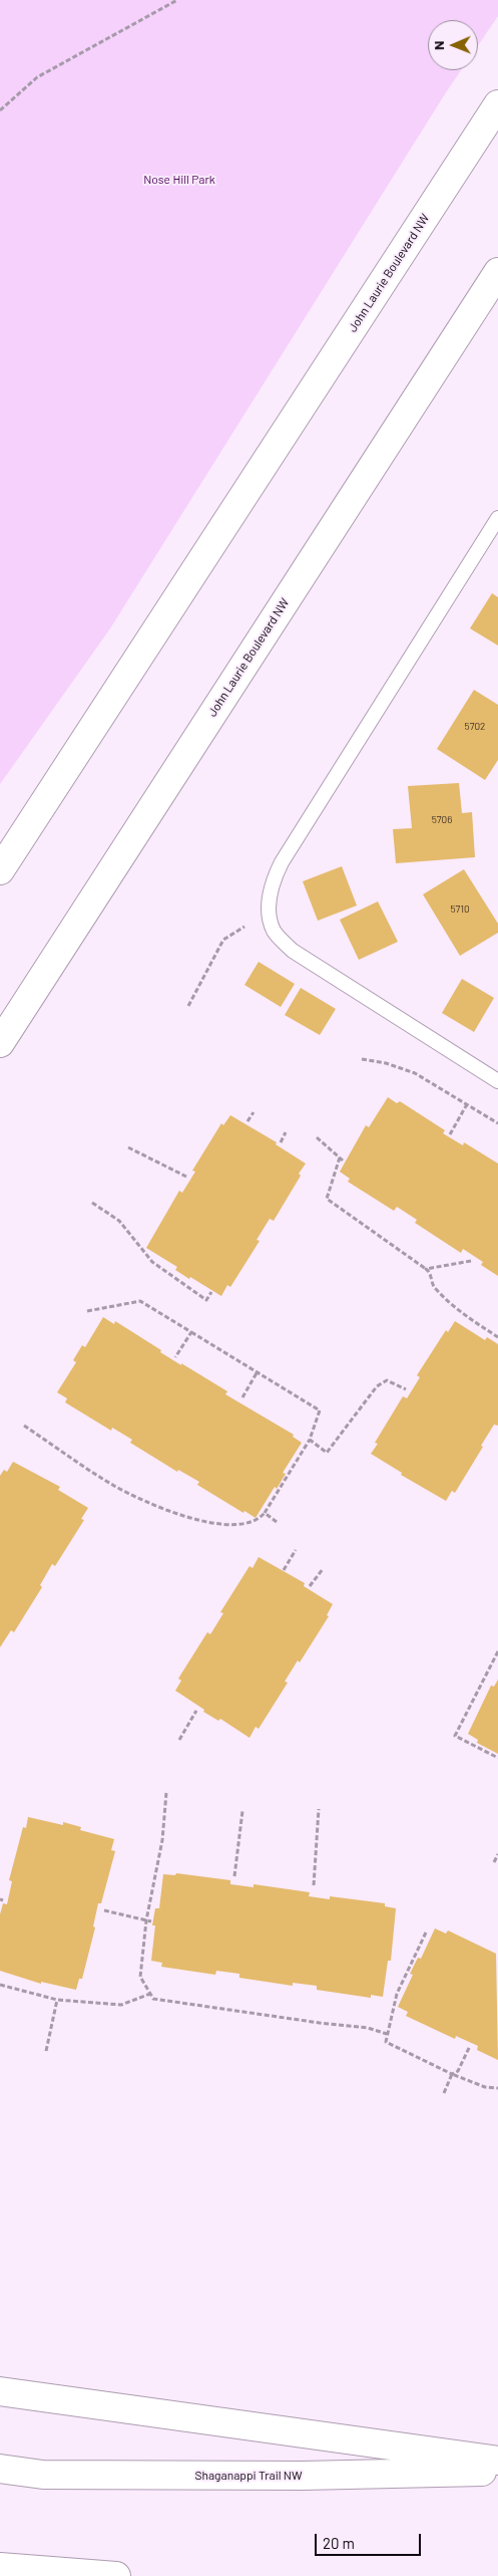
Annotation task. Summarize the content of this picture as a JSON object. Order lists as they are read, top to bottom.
{
  "streets": {
    "main road": ["John Laurie Boulevard NW", "Shaganappi Trail NW"]
  },
  "parks": ["Nose Hill Park"],
  "house_numbers": ["5702", "5706", "5710"],
  "scale_bar": "20 m",
  "north": "left"
}
